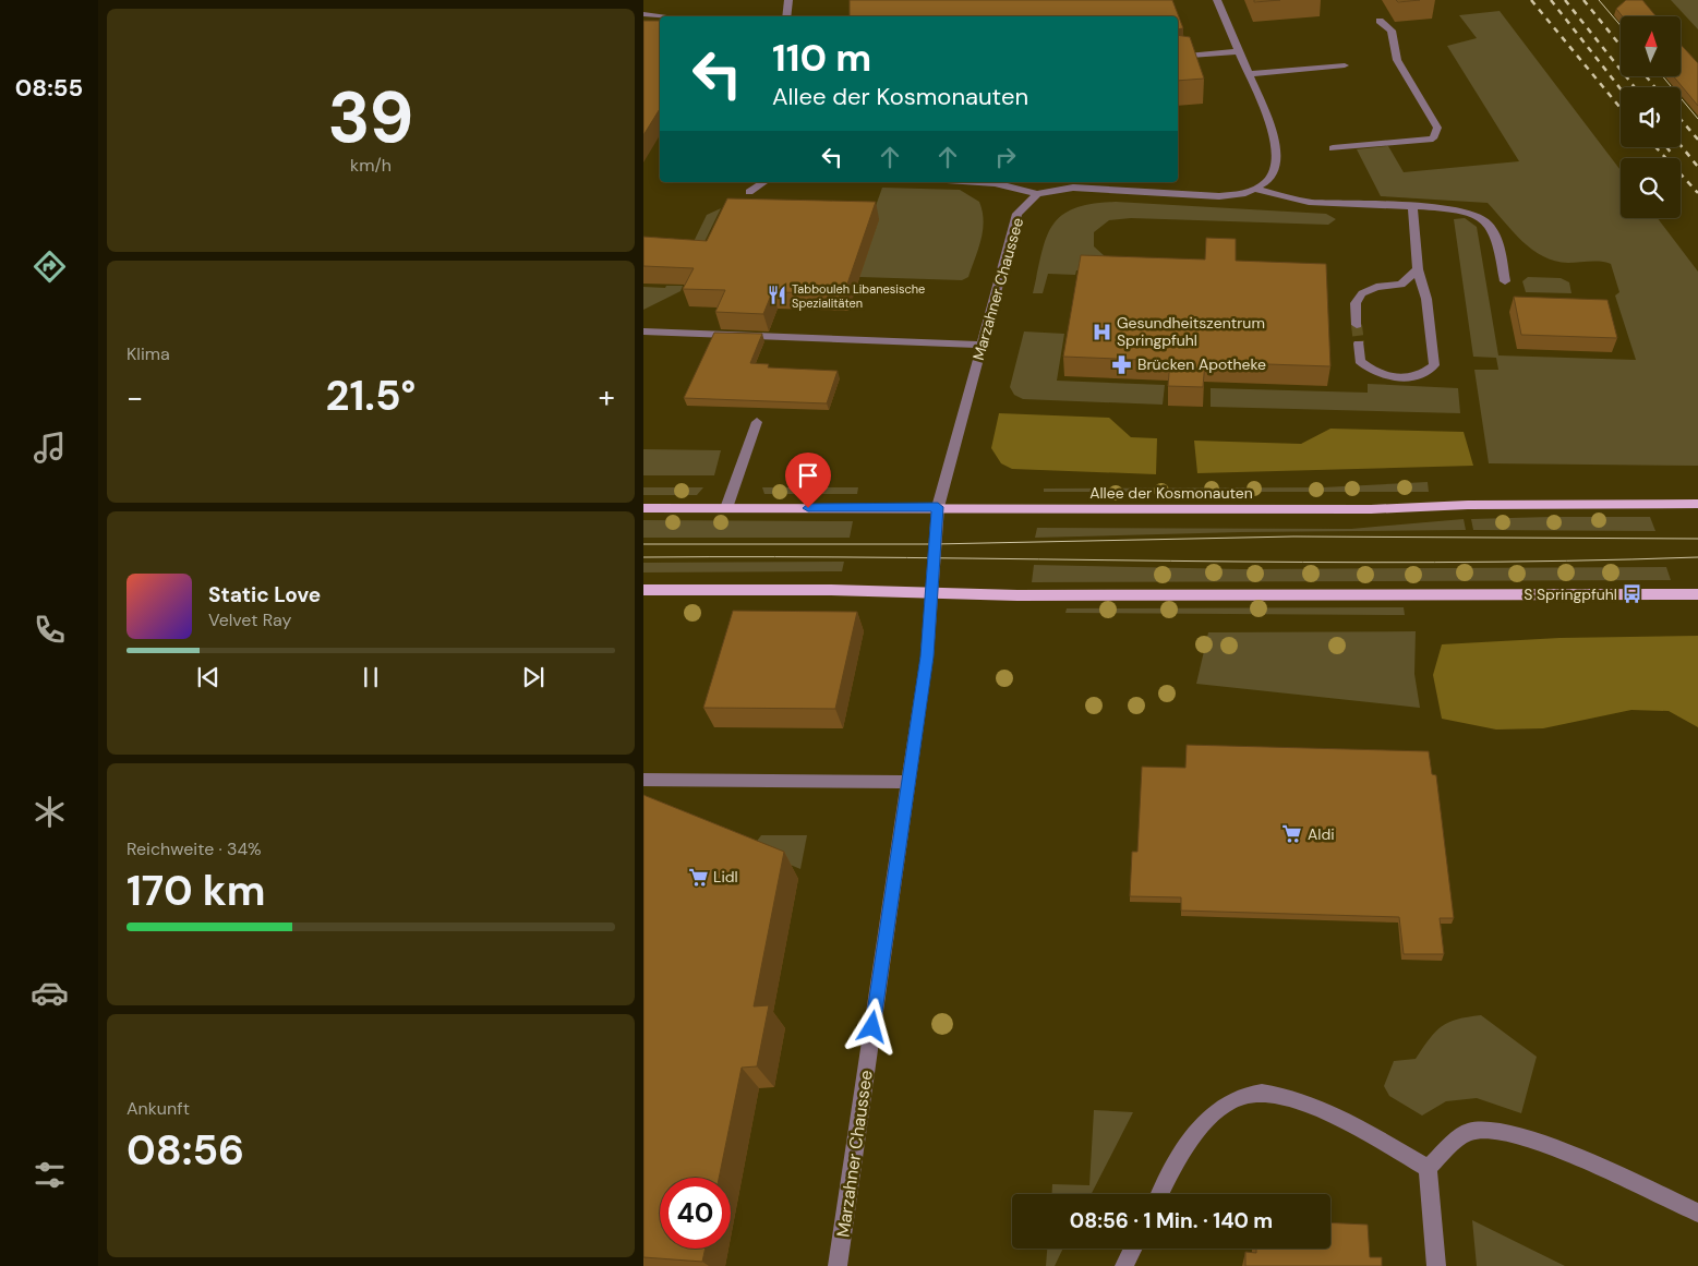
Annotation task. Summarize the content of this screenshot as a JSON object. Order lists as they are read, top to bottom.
{
  "streets": {
    "main road": ["Allee der Kosmonauten"],
    "street": ["Marzahner Chaussee"]
  },
  "crossings": [
    ["Marzahner Chaussee", "Allee der Kosmonauten"]
  ],
  "places": {
    "restaurant": ["Tabbouleh Libanesische Spezialitäten"],
    "hospital": ["Gesundheitszentrum Springpfuhl"],
    "pharmacy": ["Brücken Apotheke"],
    "bus stop": ["S Springpfuhl"],
    "supermarket": ["Aldi", "Lidl"]
  },
  "north": "top",
  "page": {
    "tabs": "08:55",
    "tile": [
      ["39", "km/h"],
      "Klima",
      ["Reichweite · 34%", "170 km"],
      ["Ankunft", "08:56"]
    ],
    "turn": ["110 m", "Allee der Kosmonauten"],
    "heat": ["−", "21.5°", "+"],
    "song": ["Static Love", "Velvet Ray"],
    "limit": "40",
    "trip": "08:56 · 1 Min. · 140 m"
  }
}
